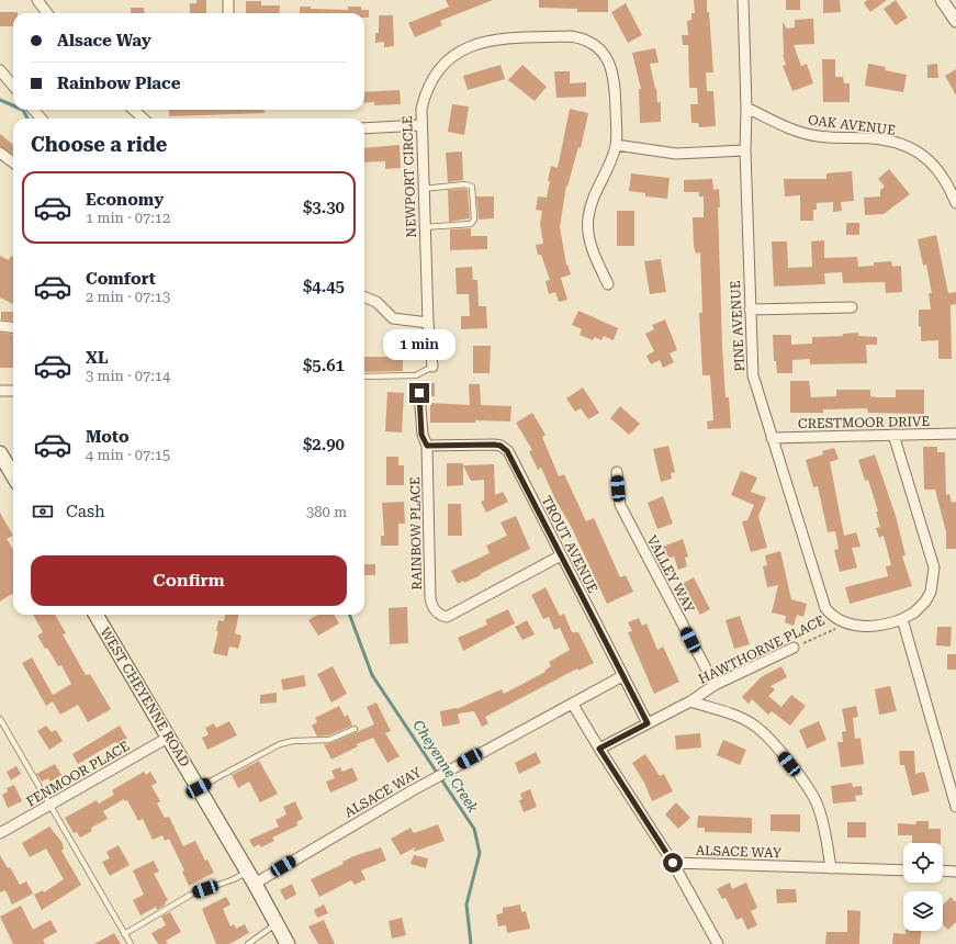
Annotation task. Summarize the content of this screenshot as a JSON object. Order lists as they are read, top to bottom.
{
  "streets": {
    "main road": ["WEST CHEYENNE ROAD"],
    "street": [
      "OAK AVENUE",
      "NEWPORT CIRCLE",
      "PINE AVENUE",
      "CRESTMOOR DRIVE",
      "RAINBOW PLACE",
      "TROUT AVENUE",
      "VALLEY WAY",
      "HAWTHORNE PLACE",
      "FENMOOR PLACE",
      "ALSACE WAY"
    ]
  },
  "crossings": [
    ["OAK AVENUE", "PINE AVENUE"],
    ["PINE AVENUE", "CRESTMOOR DRIVE"],
    ["PINE AVENUE", "HAWTHORNE PLACE"],
    ["RAINBOW PLACE", "TROUT AVENUE"],
    ["TROUT AVENUE", "HAWTHORNE PLACE"],
    ["TROUT AVENUE", "ALSACE WAY"],
    ["VALLEY WAY", "HAWTHORNE PLACE"],
    ["HAWTHORNE PLACE", "ALSACE WAY"],
    ["WEST CHEYENNE ROAD", "FENMOOR PLACE"],
    ["WEST CHEYENNE ROAD", "ALSACE WAY"]
  ],
  "water": ["Cheyenne Creek"],
  "page": {
    "banner": ["Alsace Way", "Rainbow Place"],
    "heading": "Choose a ride",
    "list": [
      {
        "name": "Economy",
        "note": "1 min · 07:12",
        "value": "$3.30"
      },
      {
        "name": "Comfort",
        "note": "2 min · 07:13",
        "value": "$4.45"
      },
      {
        "name": "XL",
        "note": "3 min · 07:14",
        "value": "$5.61"
      },
      {
        "name": "Moto",
        "note": "4 min · 07:15",
        "value": "$2.90"
      }
    ],
    "bubble": "1 min",
    "pay": ["Cash", "380 m"],
    "buttons": "Confirm"
  }
}
